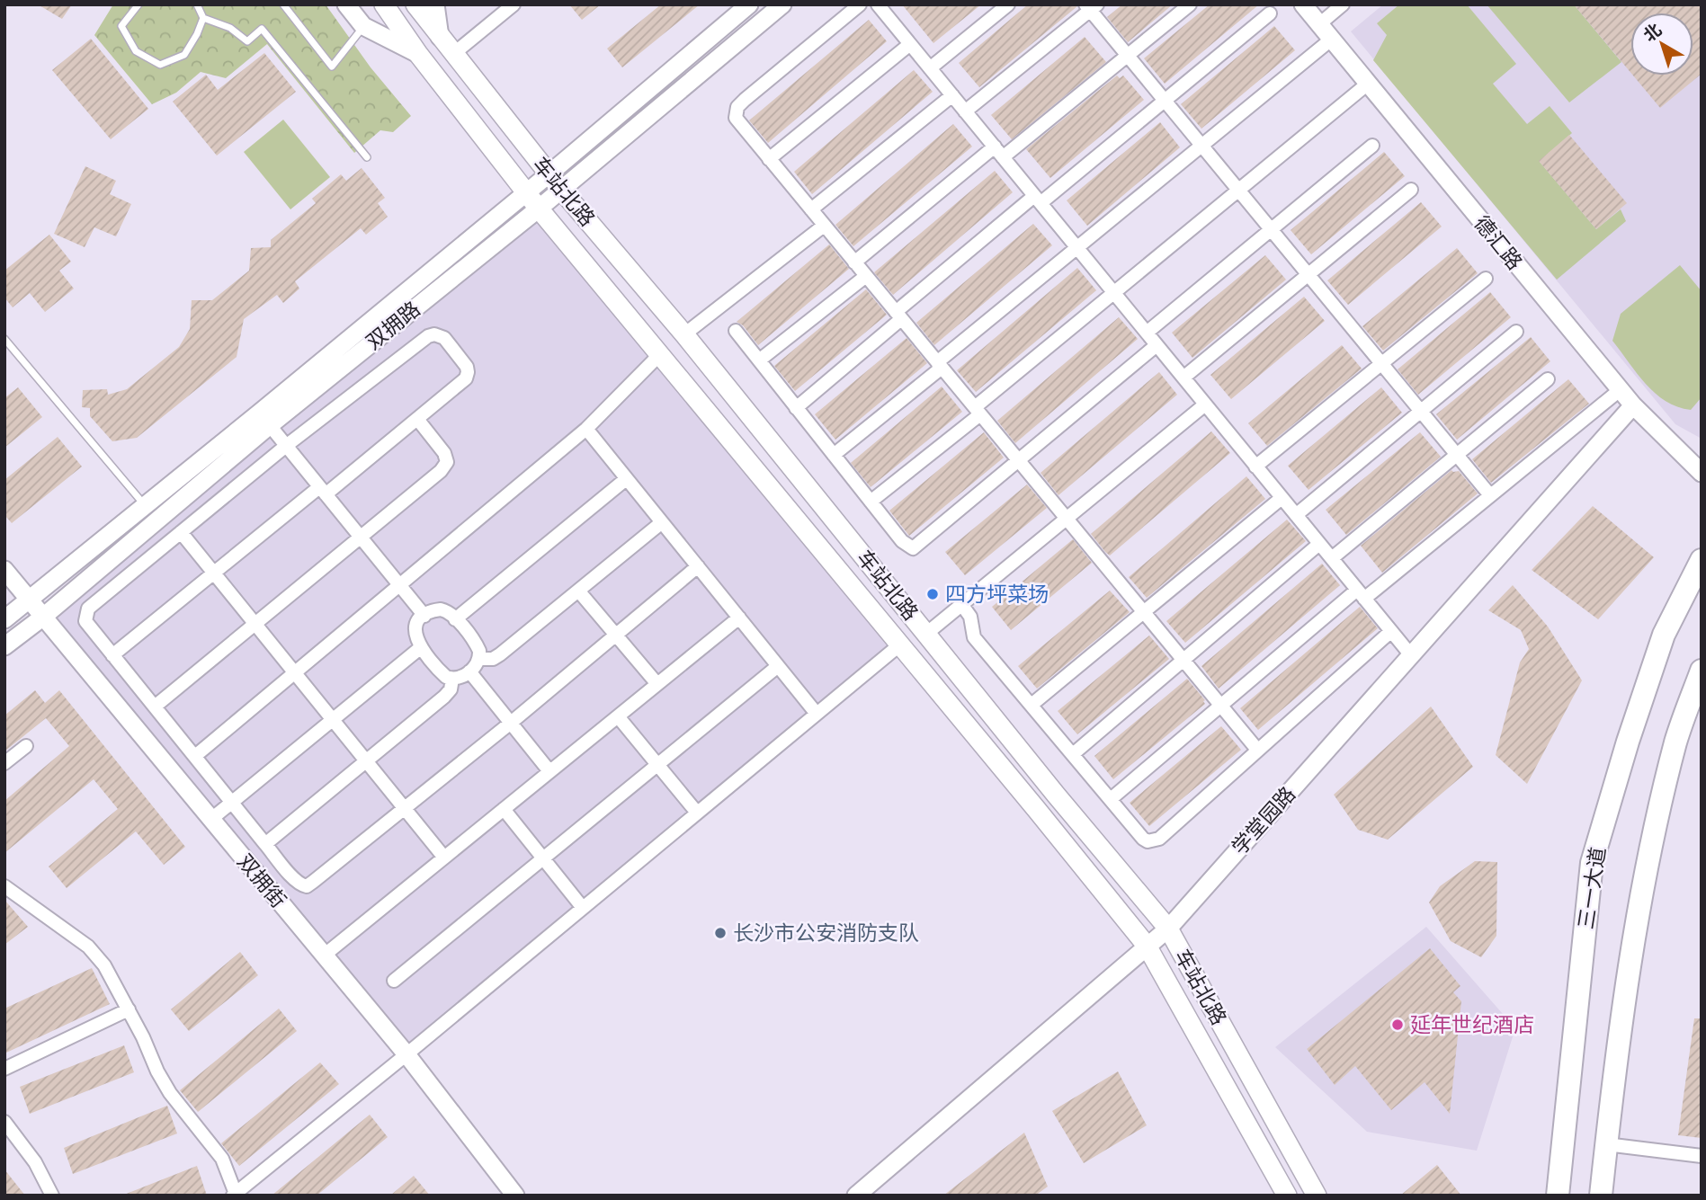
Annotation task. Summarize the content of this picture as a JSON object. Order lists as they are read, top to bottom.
{
  "streets": {
    "highway": ["三一大道"],
    "main road": ["车站北路"],
    "street": [
      "德汇路",
      "双拥路",
      "学堂园路",
      "双拥街"
    ]
  },
  "crossings": [
    ["车站北路", "双拥路"],
    ["车站北路", "学堂园路"],
    ["德汇路", "学堂园路"],
    ["双拥路", "双拥街"]
  ],
  "places": ["四方坪菜场", "长沙市公安消防支队", "延年世纪酒店"],
  "north": "top left"
}
